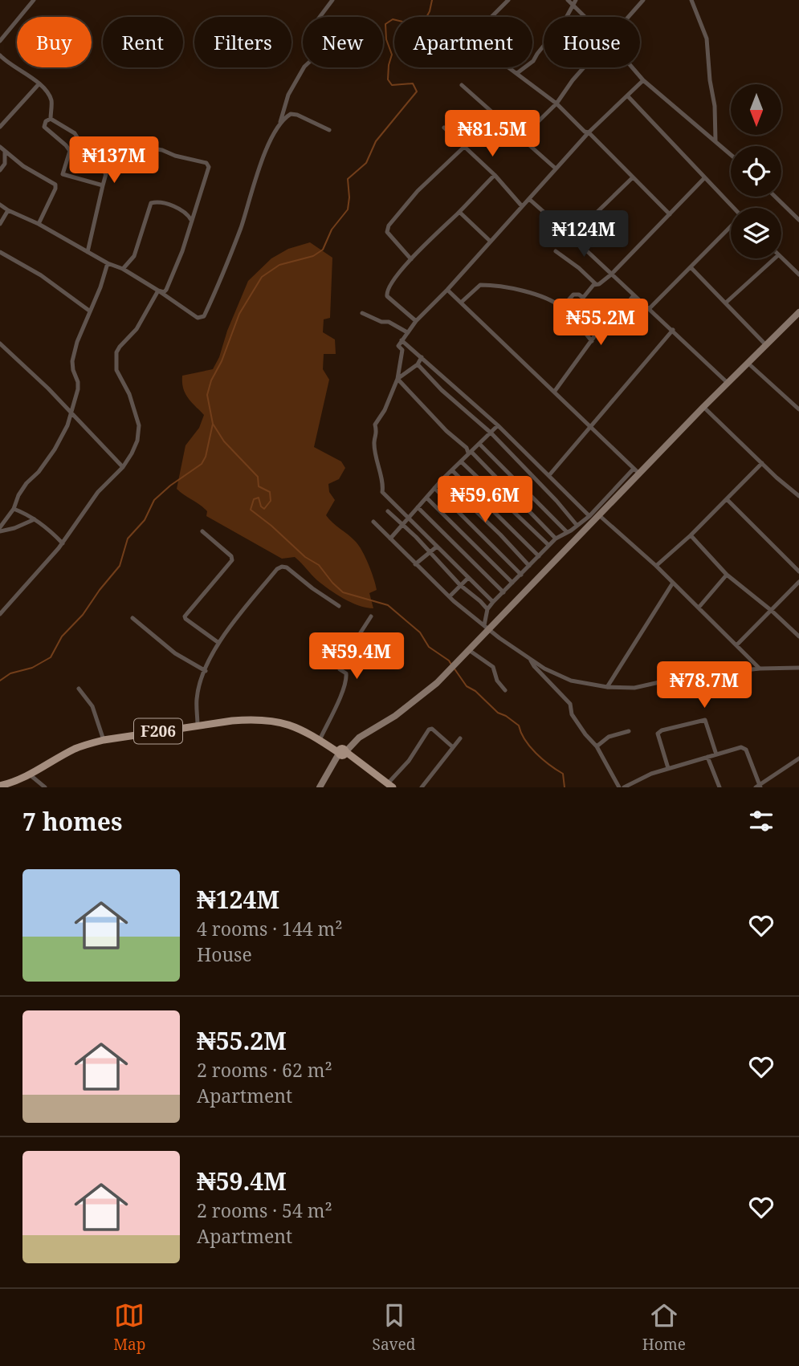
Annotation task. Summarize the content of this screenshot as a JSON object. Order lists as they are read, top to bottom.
{
  "streets": {
    "main road": ["F206"]
  },
  "north": "bottom",
  "page": {
    "chip": [
      "Buy",
      "Rent",
      "Filters",
      "New",
      "Apartment",
      "House"
    ],
    "price": [
      "₦81.5M",
      "₦137M",
      "₦124M",
      "₦55.2M",
      "₦59.6M",
      "₦59.4M",
      "₦78.7M"
    ],
    "heading": "7 homes",
    "list": [
      {
        "name": "₦124M",
        "note": "4 rooms · 144 m² · House"
      },
      {
        "name": "₦55.2M",
        "note": "2 rooms · 62 m² · Apartment"
      },
      {
        "name": "₦59.4M",
        "note": "2 rooms · 54 m² · Apartment"
      }
    ],
    "tabs": ["Map", "Saved", "Home"]
  }
}
